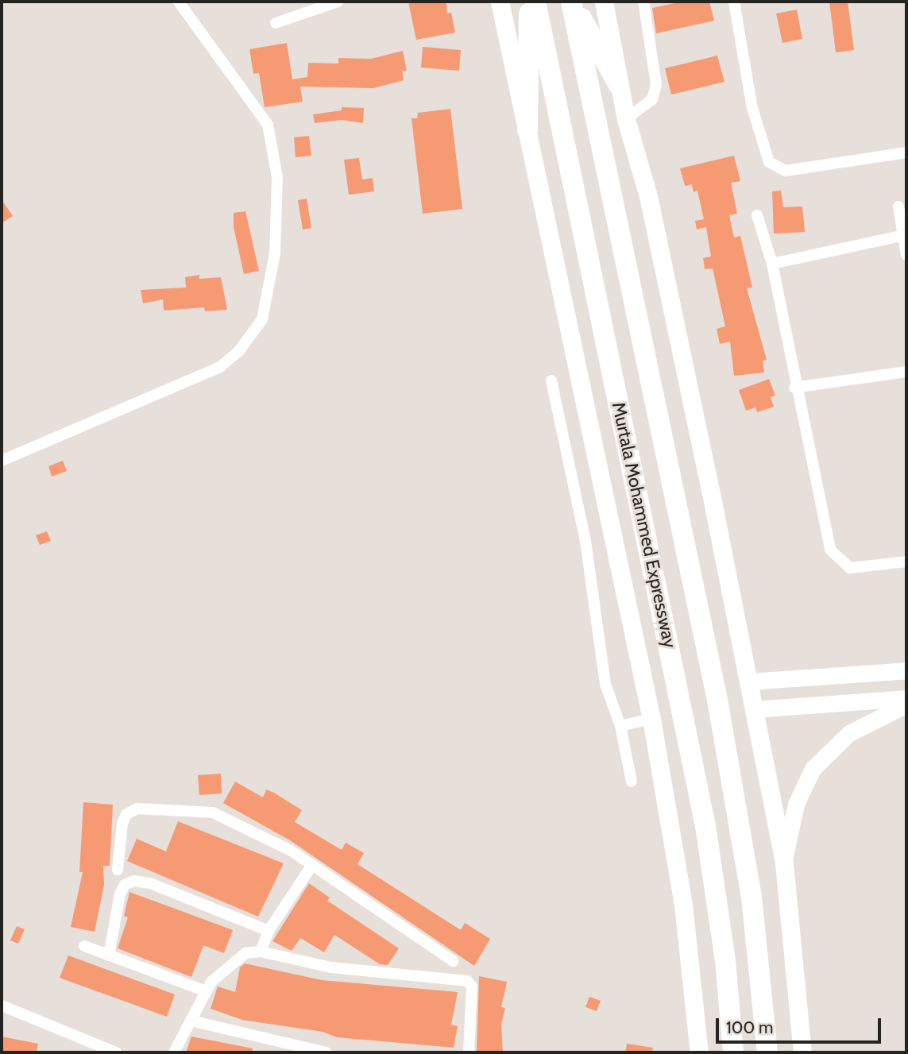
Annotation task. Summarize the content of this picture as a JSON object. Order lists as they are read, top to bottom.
{
  "streets": {
    "highway": ["Murtala Mohammed Expressway"]
  },
  "scale_bar": "100 m"
}
